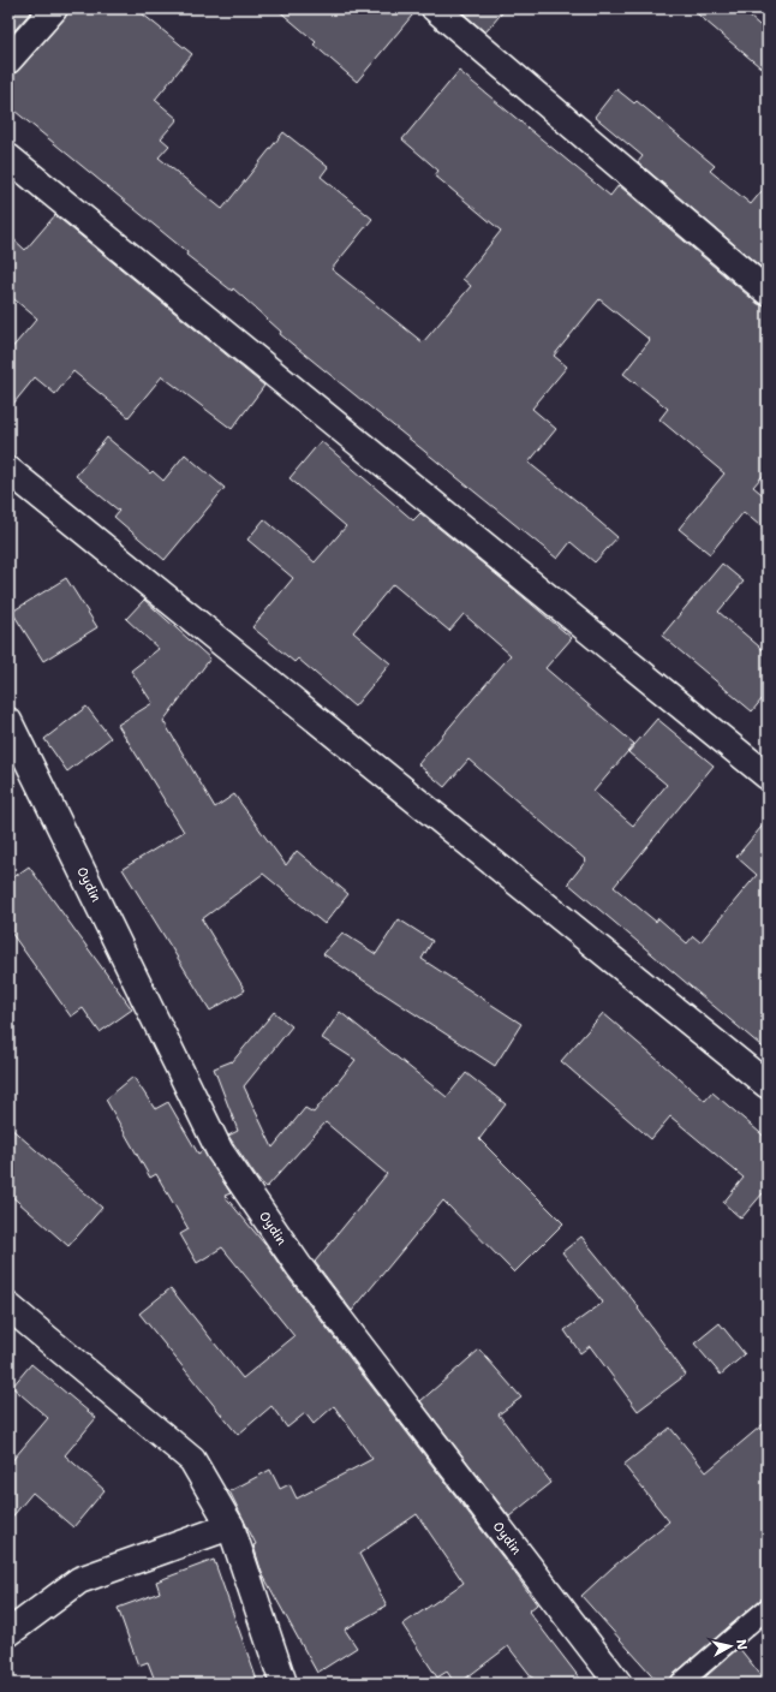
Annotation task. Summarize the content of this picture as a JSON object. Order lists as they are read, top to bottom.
{
  "streets": {
    "street": ["Oydin"]
  },
  "north": "right"
}
